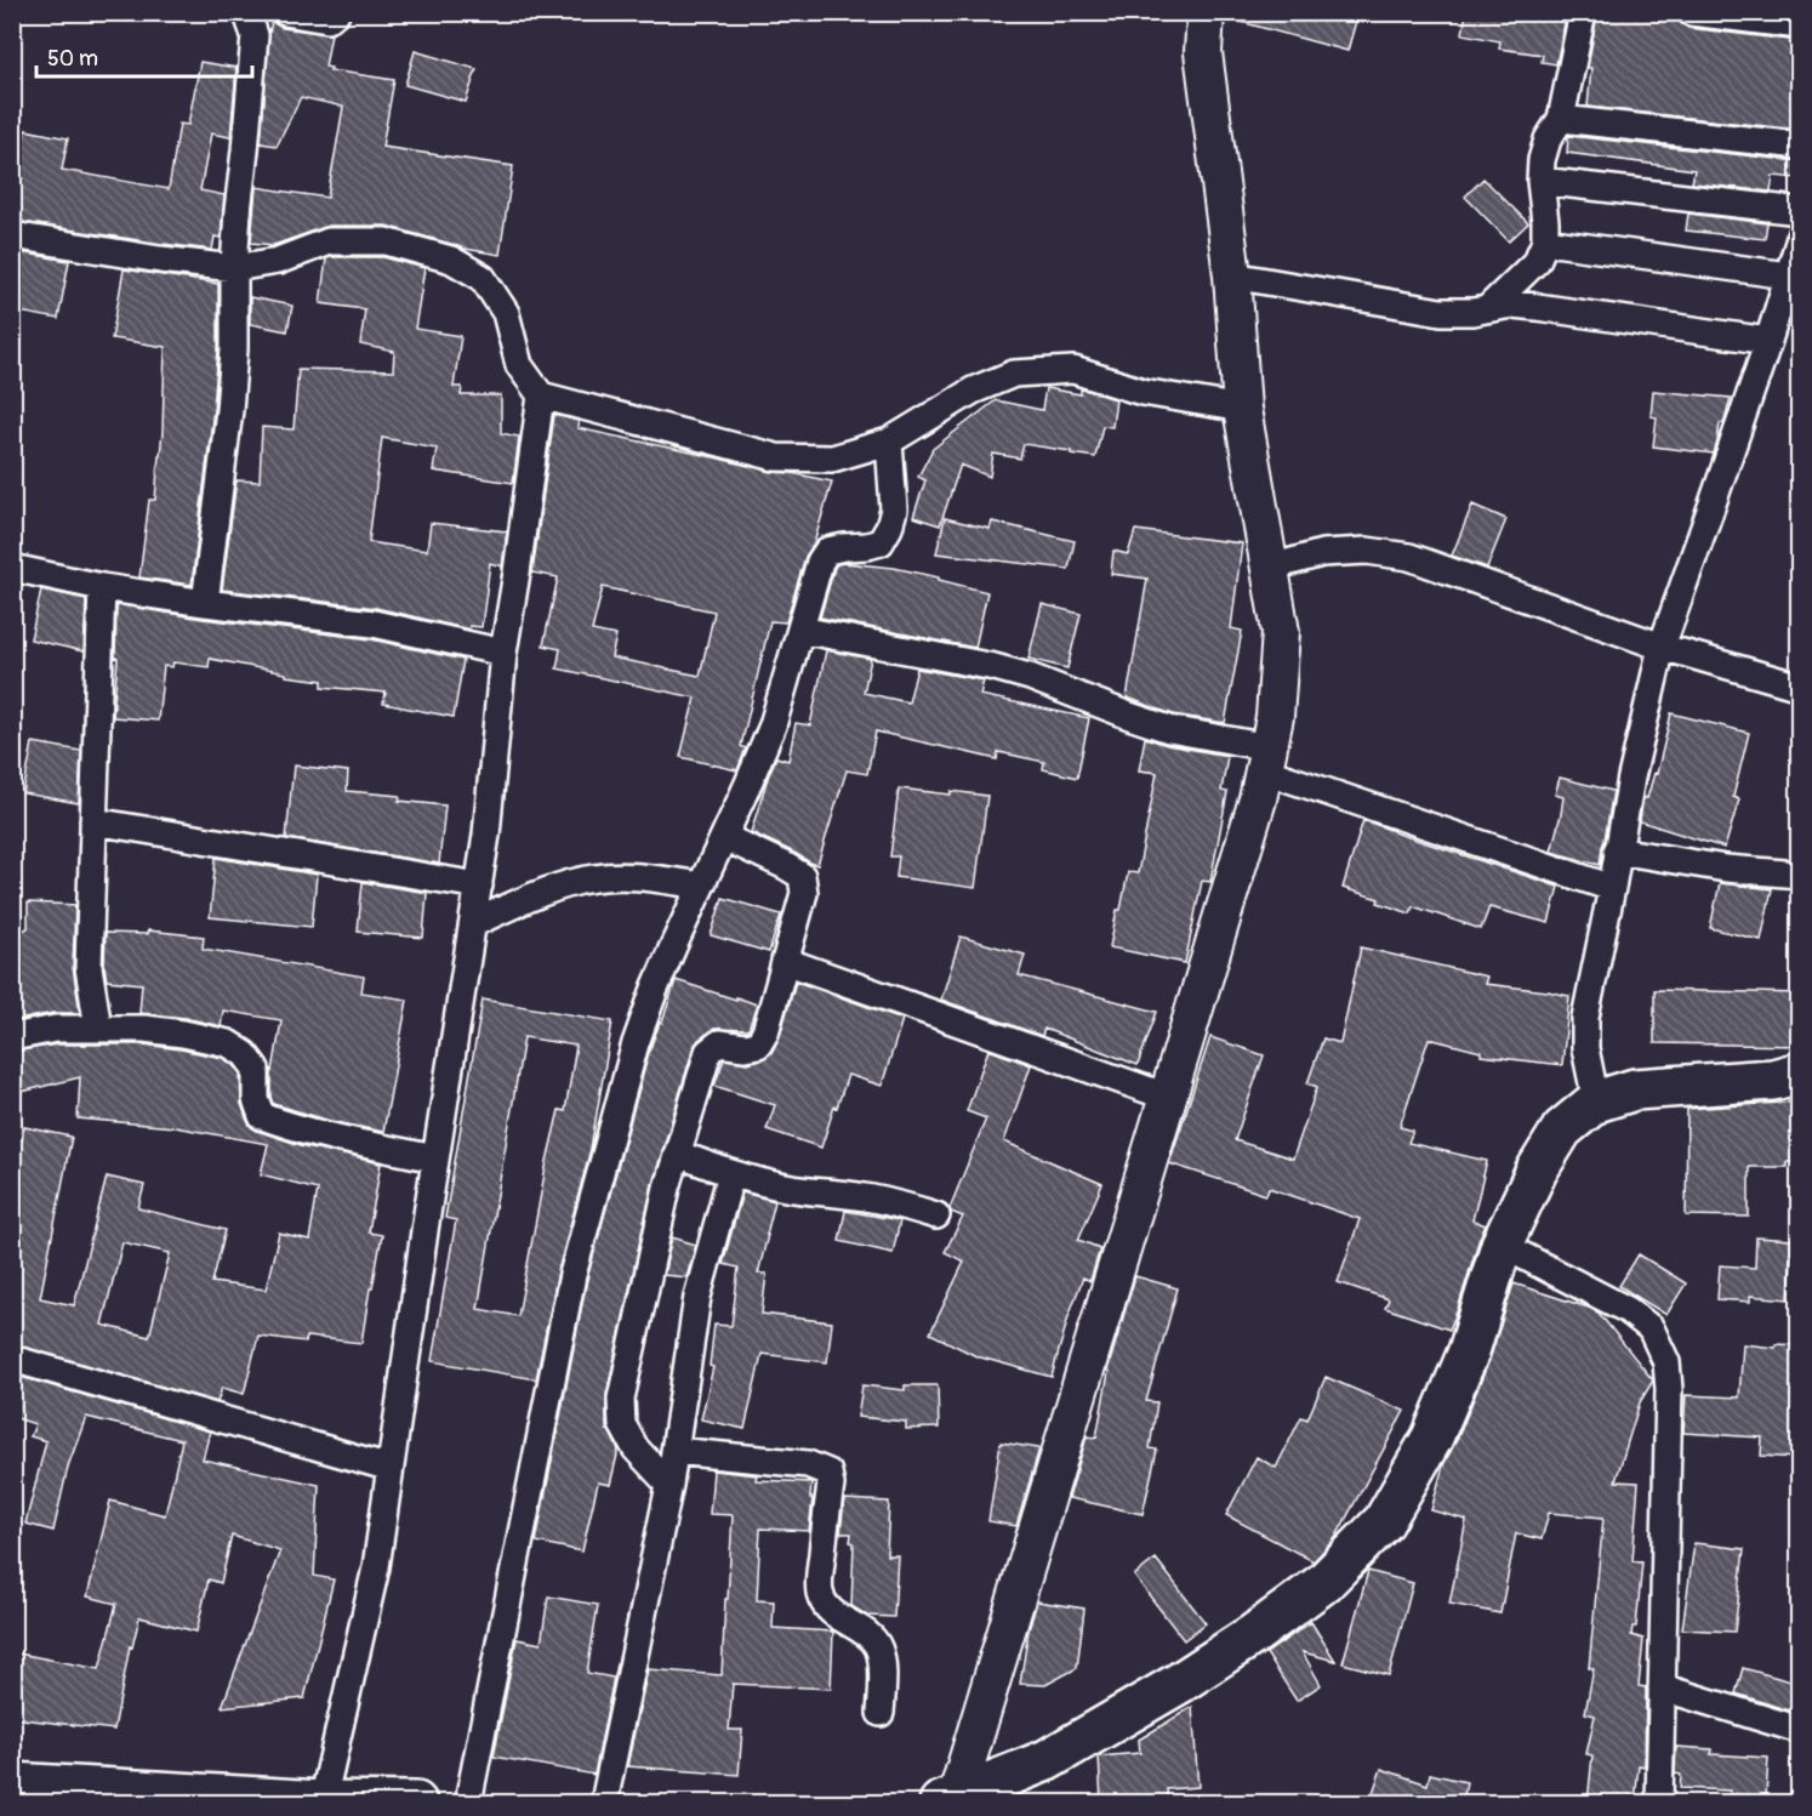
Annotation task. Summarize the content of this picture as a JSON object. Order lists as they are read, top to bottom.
{
  "scale_bar": "50 m"
}
